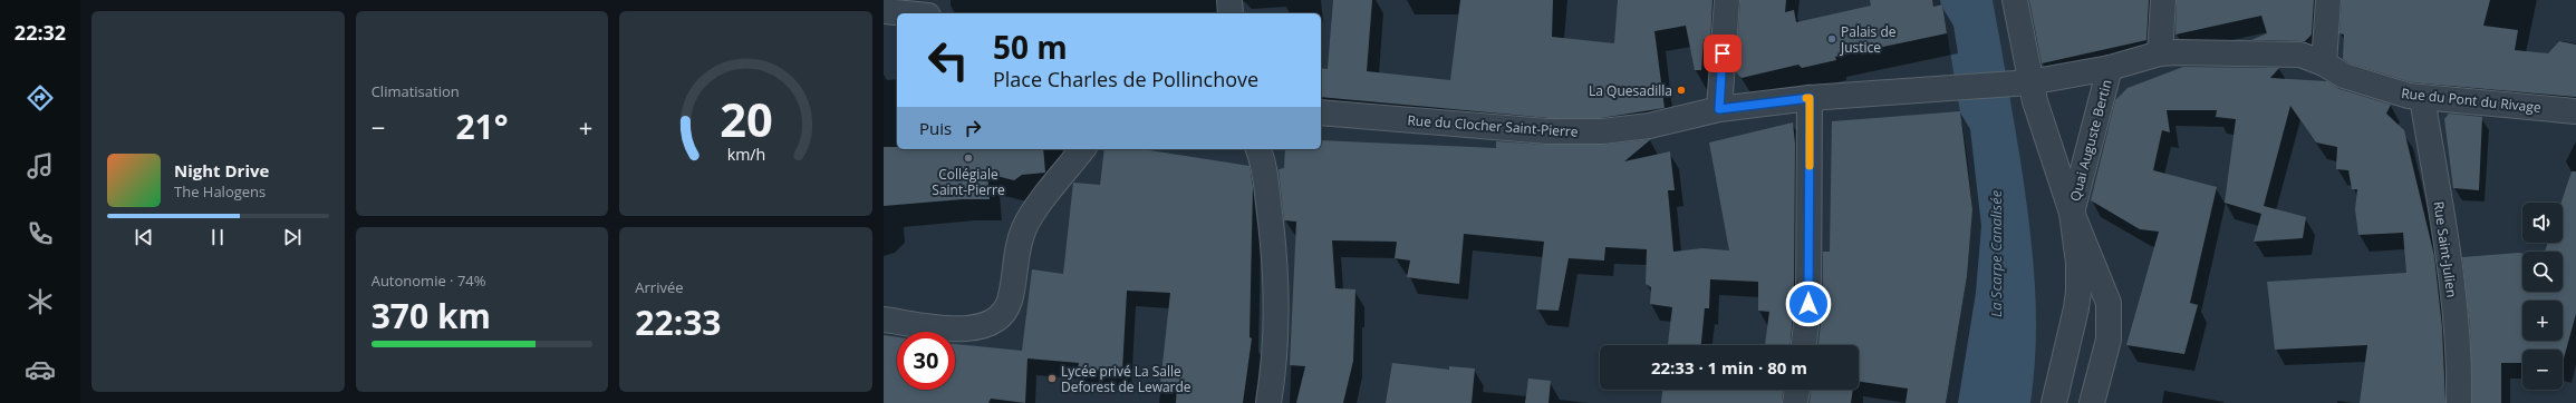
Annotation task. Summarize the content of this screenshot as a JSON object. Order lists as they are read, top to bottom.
{
  "streets": {
    "street": [
      "Rue du Pont du Rivage",
      "Rue du Clocher Saint-Pierre",
      "Quai Auguste Bertin",
      "Rue Saint-Julien"
    ]
  },
  "crossings": [
    ["Rue du Pont du Rivage", "Rue du Clocher Saint-Pierre"],
    ["Rue du Pont du Rivage", "Quai Auguste Bertin"],
    ["Rue du Pont du Rivage", "Rue Saint-Julien"]
  ],
  "water": ["La Scarpe Canalisée"],
  "places": [
    "Palais de Justice",
    "La Quesadilla",
    "Collégiale Saint-Pierre",
    "Lycée privé La Salle Deforest de Lewarde"
  ],
  "page": {
    "tabs": "22:32",
    "tile": [
      "Climatisation",
      ["Autonomie · 74%", "370 km"],
      ["Arrivée", "22:33"]
    ],
    "turn": ["50 m", "Place Charles de Pollinchove"],
    "then": "Puis",
    "heat": ["−", "21°", "+"],
    "song": ["Night Drive", "The Halogens"],
    "map_buttons": ["+", "−"],
    "limit": "30",
    "trip": "22:33 · 1 min · 80 m",
    "gauge": ["20", "km/h"]
  }
}
